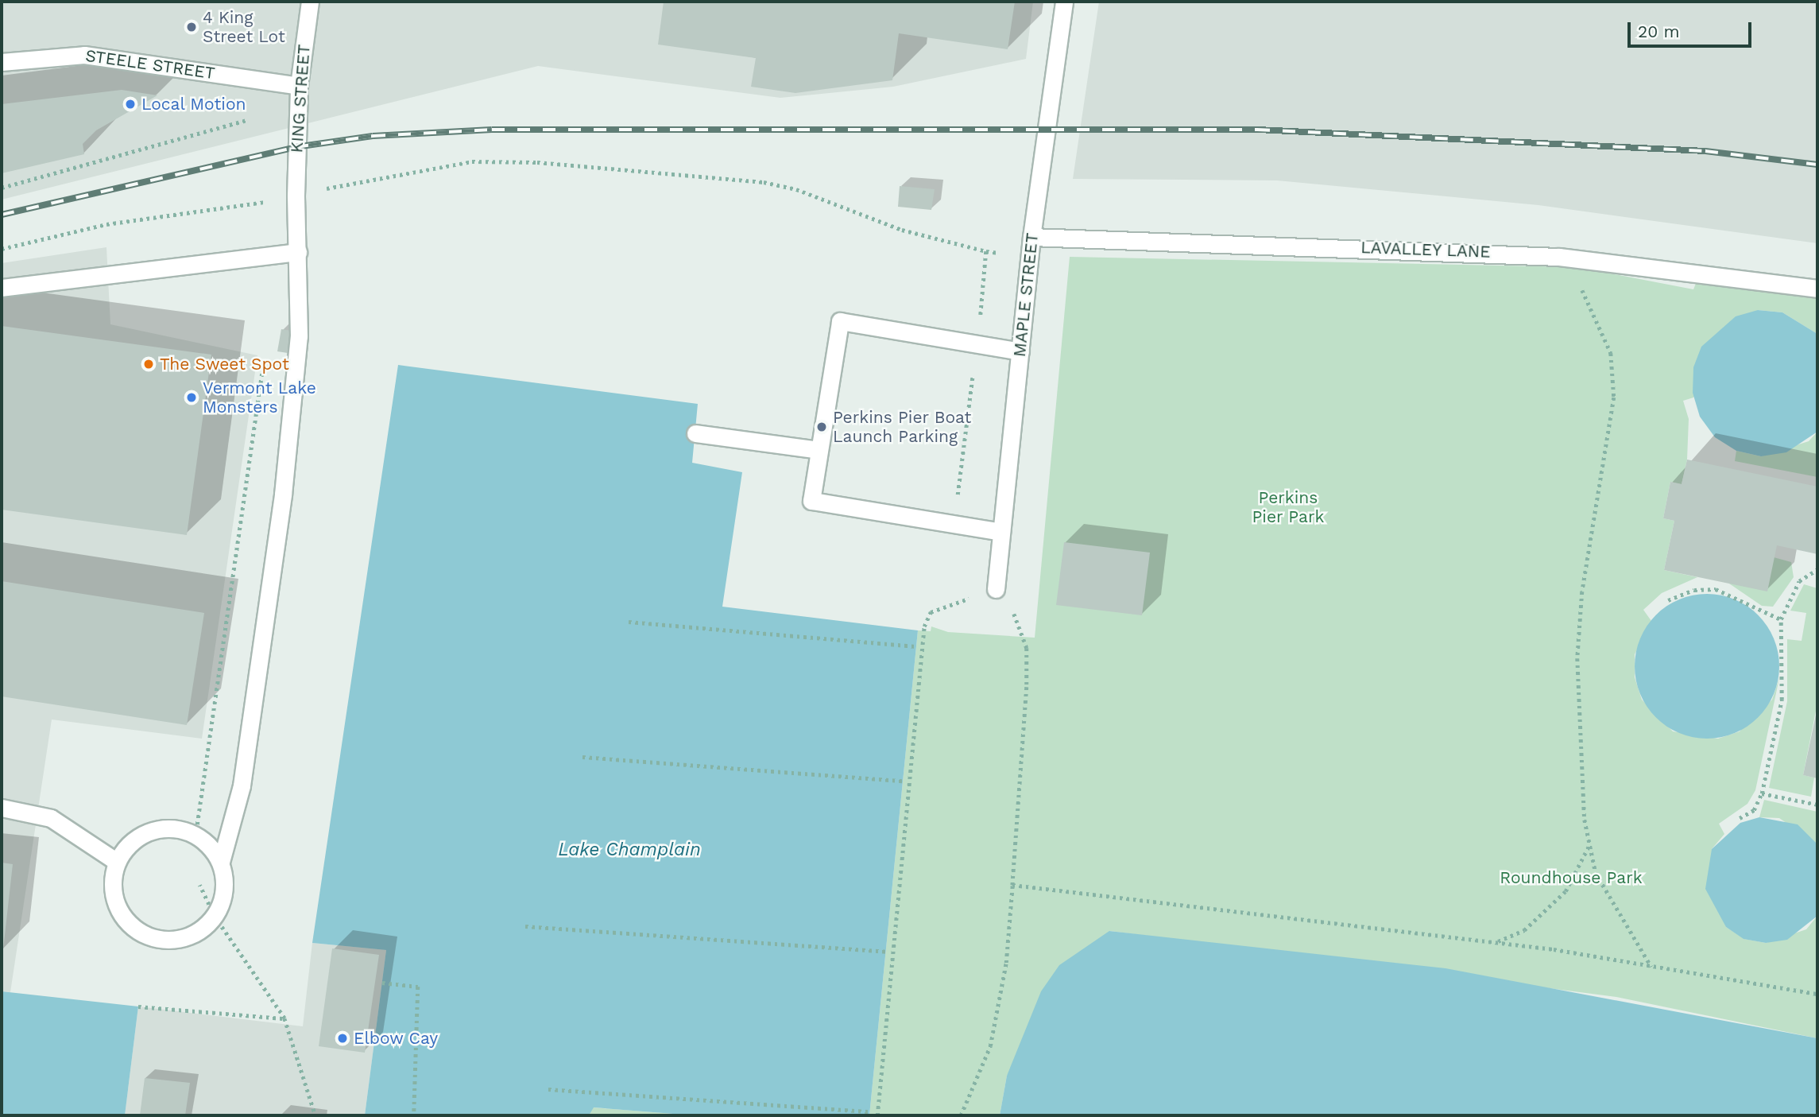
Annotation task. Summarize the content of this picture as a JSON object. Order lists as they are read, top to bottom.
{
  "streets": {
    "street": [
      "STEELE STREET",
      "KING STREET",
      "LAVALLEY LANE",
      "MAPLE STREET"
    ]
  },
  "crossings": [
    ["STEELE STREET", "KING STREET"],
    ["LAVALLEY LANE", "MAPLE STREET"]
  ],
  "water": ["Lake Champlain"],
  "parks": ["Perkins Pier Park", "Roundhouse Park"],
  "places": [
    "4 King Street Lot",
    "Local Motion",
    "The Sweet Spot",
    "Vermont Lake Monsters",
    "Perkins Pier Boat Launch Parking",
    "Elbow Cay"
  ],
  "scale_bar": "20 m"
}
